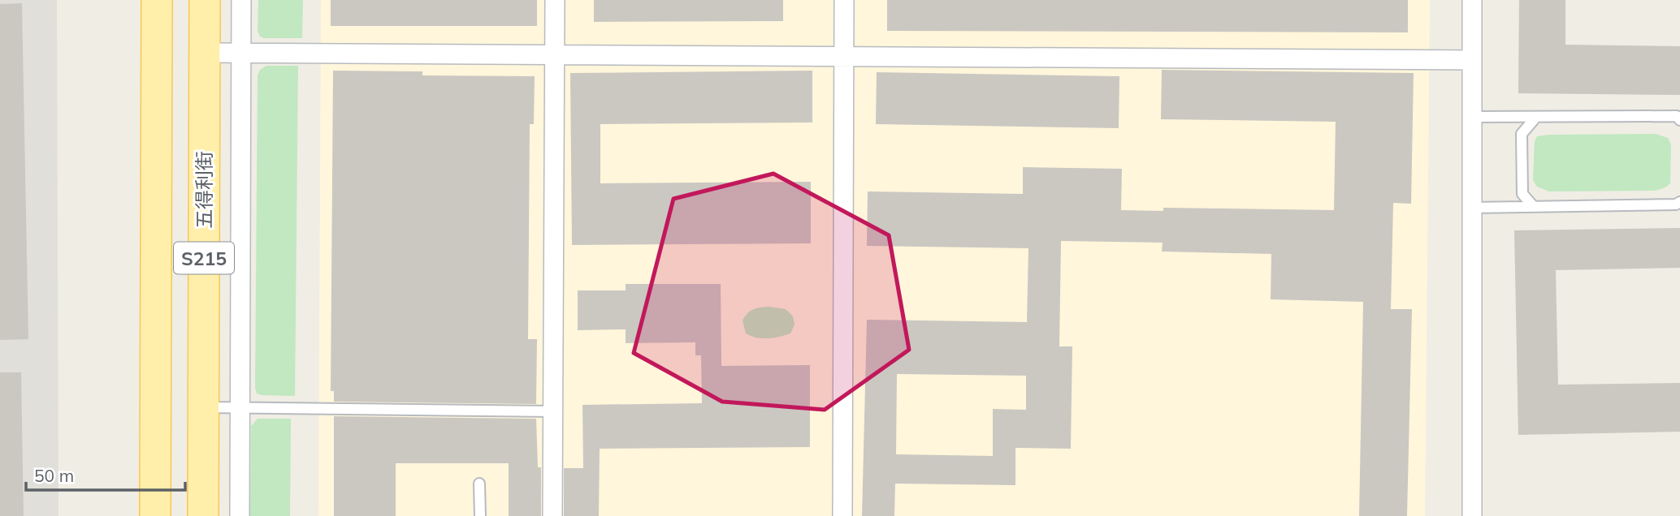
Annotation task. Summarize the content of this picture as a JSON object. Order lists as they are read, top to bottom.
{
  "streets": {
    "main road": ["五得利街", "S215"]
  },
  "scale_bar": "50 m"
}
